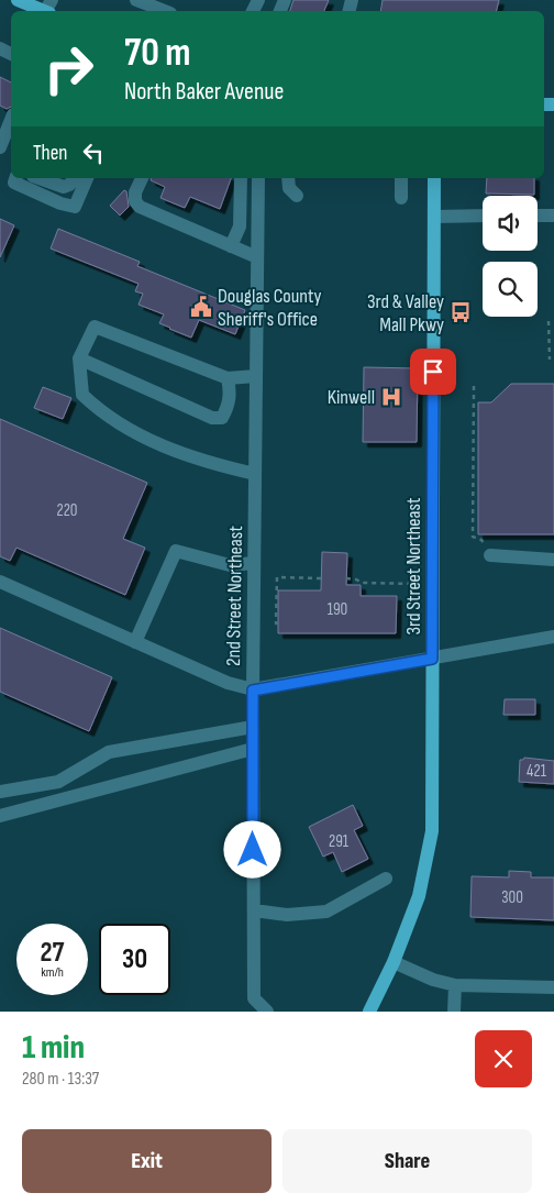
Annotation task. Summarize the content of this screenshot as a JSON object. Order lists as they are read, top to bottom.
{
  "streets": {
    "main road": ["3rd Street Northeast"],
    "street": ["2nd Street Northeast"]
  },
  "places": {
    "public building": ["Douglas County Sheriff's Office"],
    "bus stop": ["3rd & Valley Mall Pkwy"],
    "hospital": ["Kinwell"]
  },
  "house_numbers": [
    "220",
    "190",
    "421",
    "291",
    "300"
  ],
  "page": {
    "turn": ["70 m", "North Baker Avenue"],
    "then": "Then",
    "speed": "27 km/h",
    "limit": "30",
    "heading": ["1 min", "280 m · 13:37"],
    "buttons": ["Exit", "Share"]
  }
}
